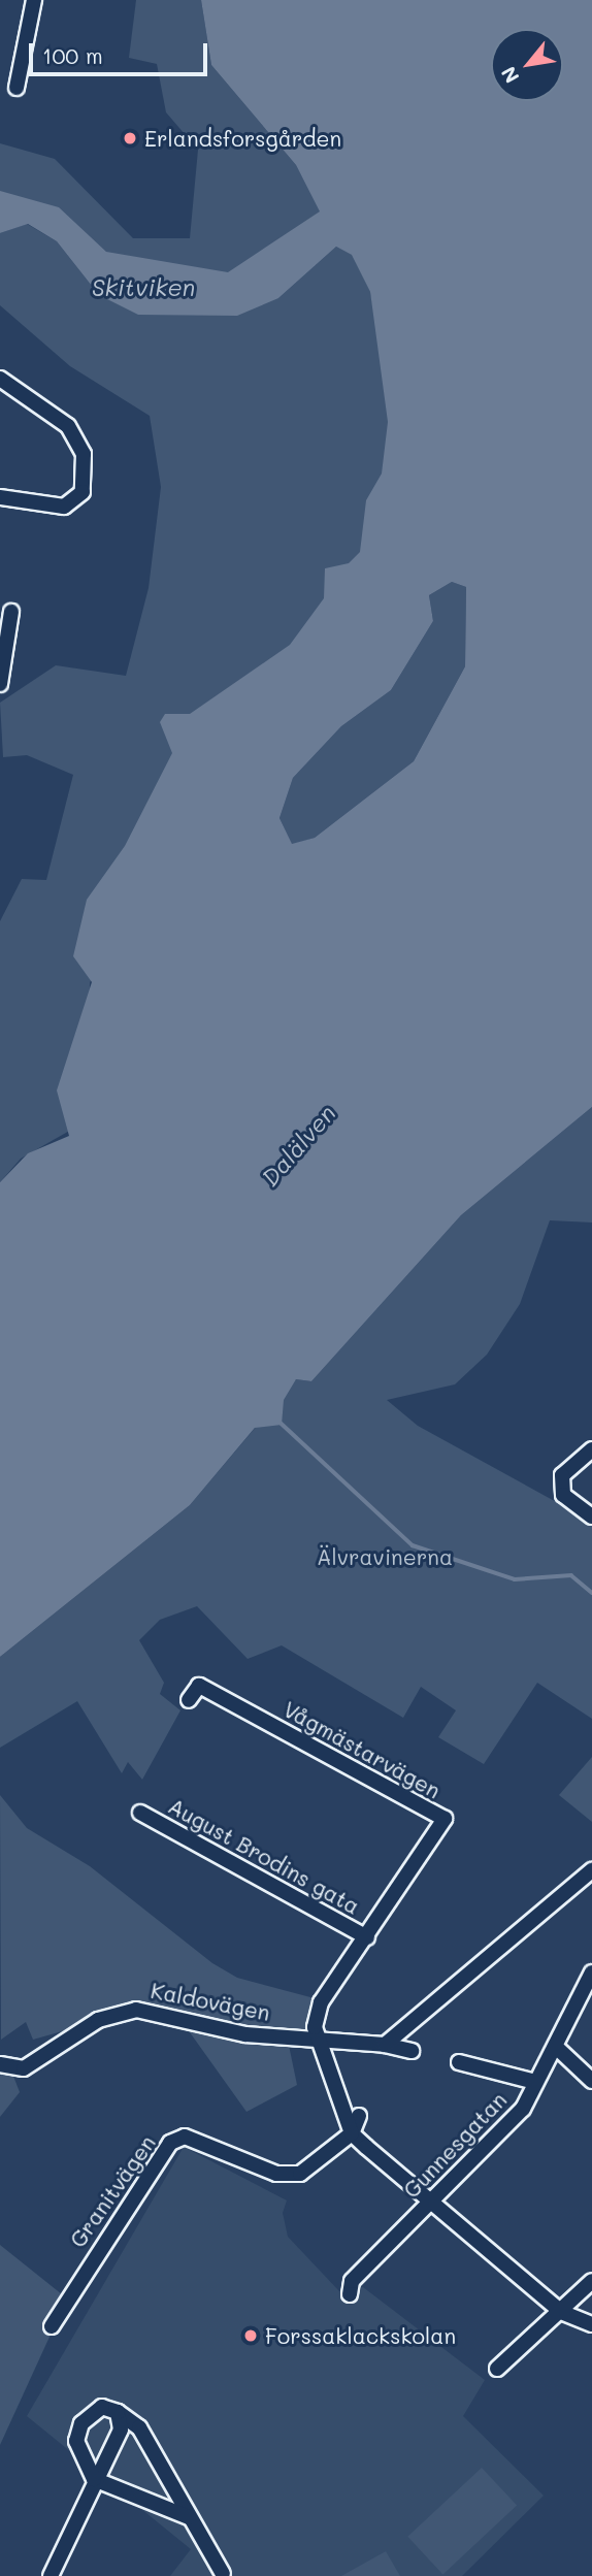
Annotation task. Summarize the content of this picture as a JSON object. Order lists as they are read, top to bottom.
{
  "streets": {
    "street": [
      "Vågmästarvägen",
      "August Brodins gata",
      "Kaldovägen",
      "Gunnesgatan",
      "Granitvägen"
    ]
  },
  "crossings": [
    ["Vågmästarvägen", "August Brodins gata"],
    ["Vågmästarvägen", "Kaldovägen"]
  ],
  "water": ["Skitviken", "Dalälven"],
  "parks": ["Älvravinerna"],
  "places": ["Erlandsforsgården", "Forssaklackskolan"],
  "scale_bar": "100 m",
  "north": "bottom left"
}
